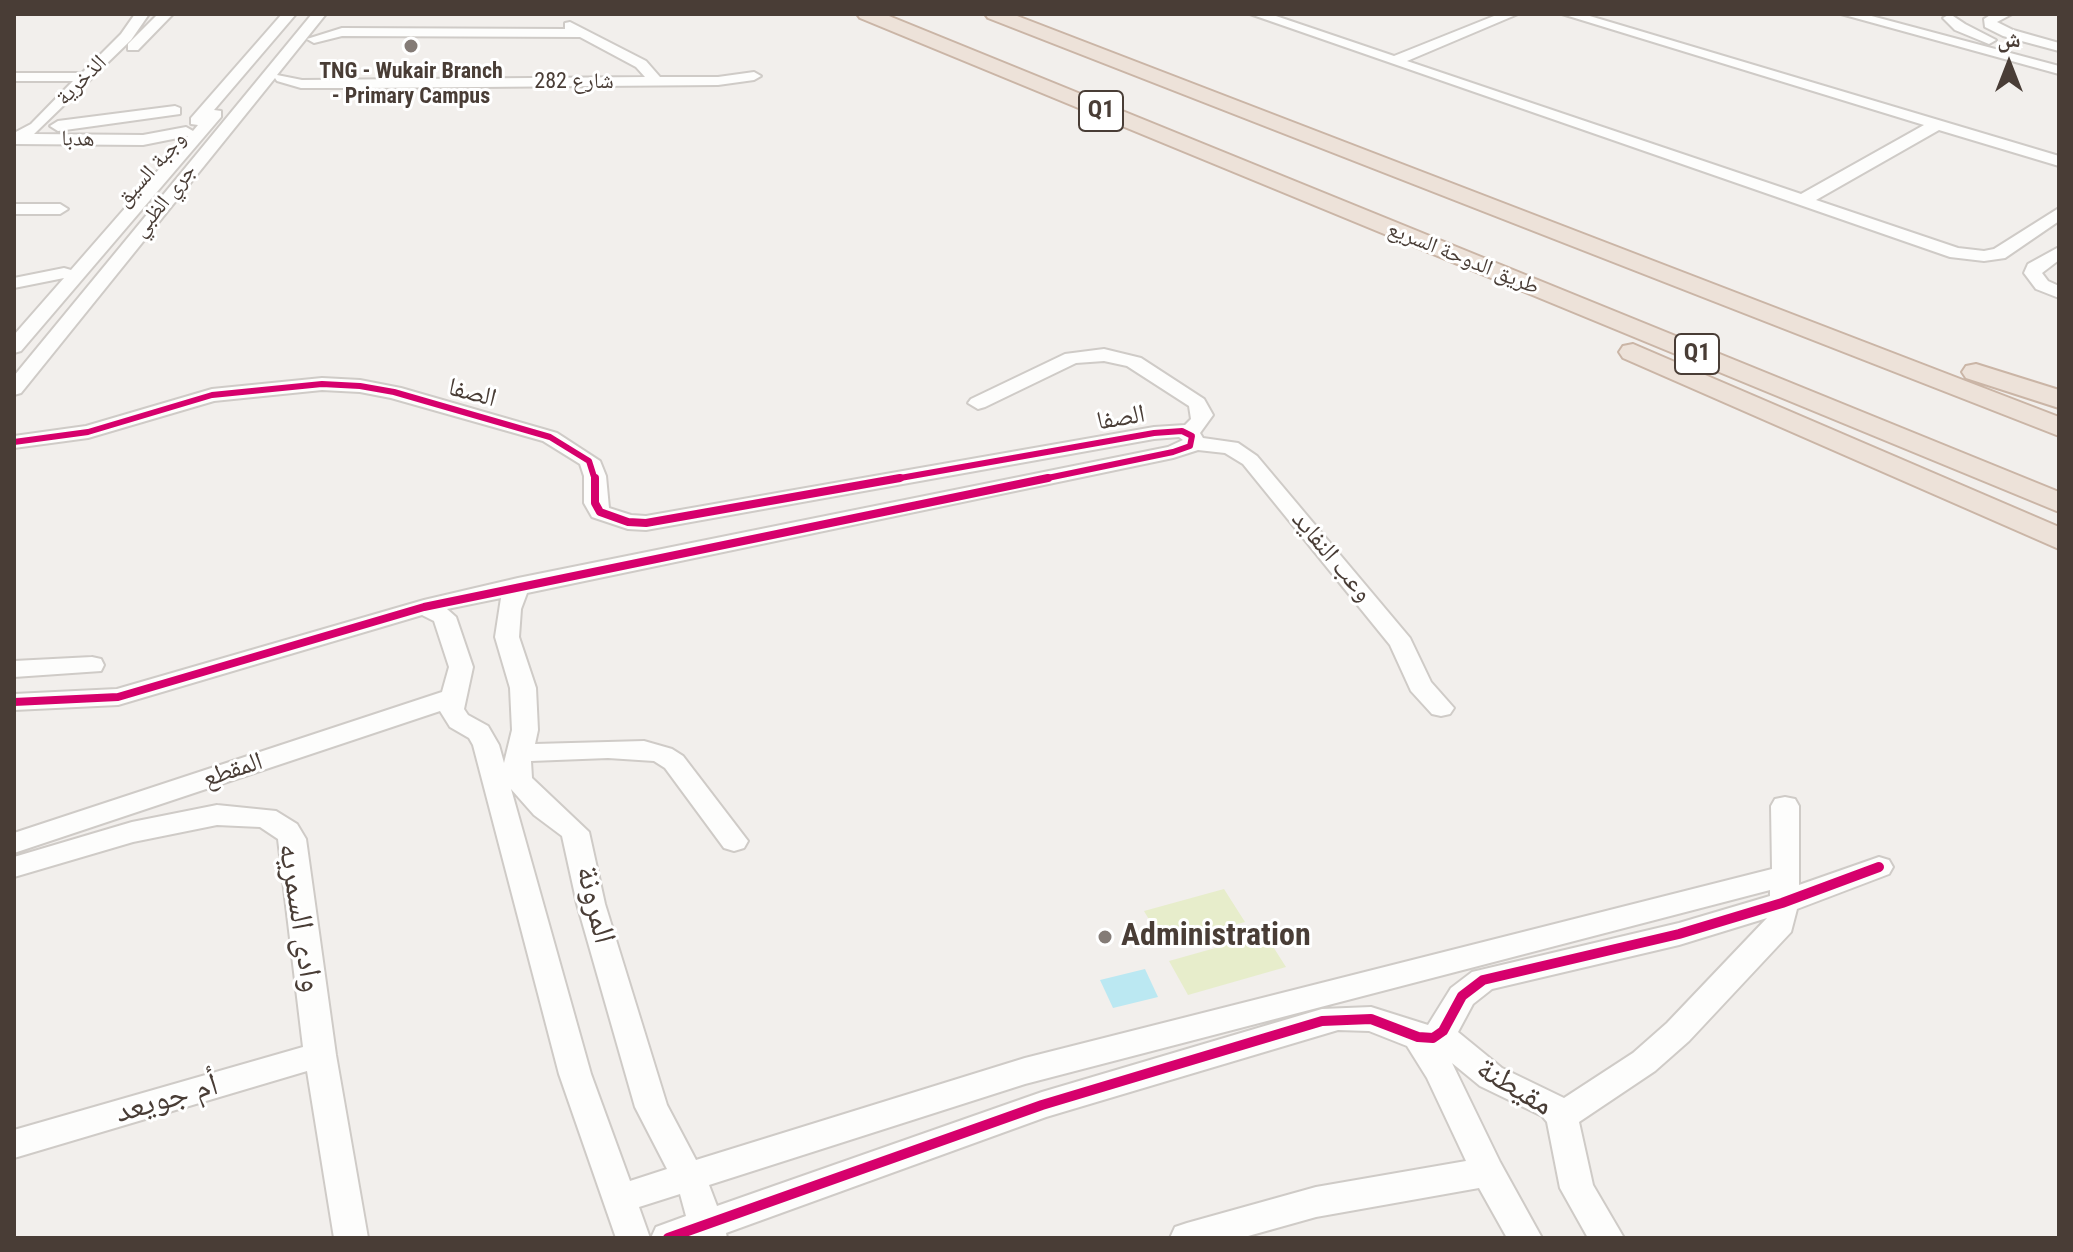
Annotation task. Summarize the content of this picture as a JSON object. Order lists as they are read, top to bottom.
{
  "streets": {
    "highway": ["Q1", "طريق الدوحة السريع"],
    "street": [
      "الذخرية",
      "شارع 282",
      "هدبا",
      "وجبة السيق",
      "جري الظبي",
      "الصفا",
      "وعب النفايد",
      "المقطع",
      "المرونة",
      "وادى السمريه",
      "مقيطنة",
      "أم جويعد"
    ]
  },
  "crossings": [
    ["الذخرية", "هدبا"],
    ["شارع 282", "جري الظبي"],
    ["هدبا", "وجبة السيق"],
    ["وجبة السيق", "جري الظبي"],
    ["الصفا", "وعب النفايد"],
    ["الصفا", "المرونة"],
    ["وادى السمريه", "أم جويعد"]
  ],
  "places": ["TNG - Wukair Branch - Primary Campus", "Administration"],
  "north": "top"
}
